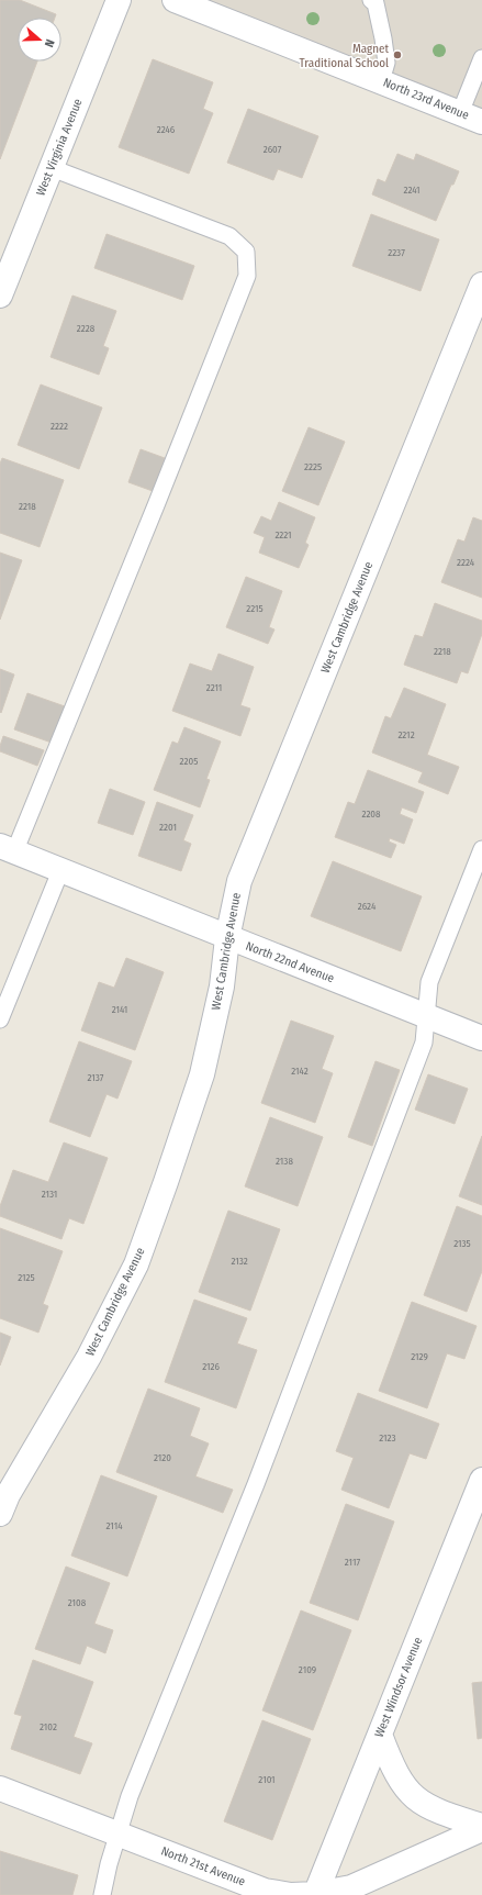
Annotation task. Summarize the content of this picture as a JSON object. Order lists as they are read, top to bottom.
{
  "streets": {
    "street": [
      "North 23rd Avenue",
      "West Virginia Avenue",
      "West Cambridge Avenue",
      "North 22nd Avenue",
      "West Windsor Avenue",
      "North 21st Avenue"
    ]
  },
  "crossings": [
    ["West Cambridge Avenue", "North 22nd Avenue"],
    ["West Windsor Avenue", "North 21st Avenue"]
  ],
  "places": ["Magnet Traditional School"],
  "house_numbers": [
    "2246",
    "2607",
    "2241",
    "2237",
    "2228",
    "2222",
    "2225",
    "2218",
    "2221",
    "2224",
    "2215",
    "2218",
    "2211",
    "2212",
    "2205",
    "2208",
    "2201",
    "2624",
    "2141",
    "2142",
    "2137",
    "2138",
    "2131",
    "2135",
    "2132",
    "2125",
    "2129",
    "2126",
    "2123",
    "2120",
    "2114",
    "2117",
    "2108",
    "2109",
    "2102",
    "2101"
  ],
  "north": "right"
}
